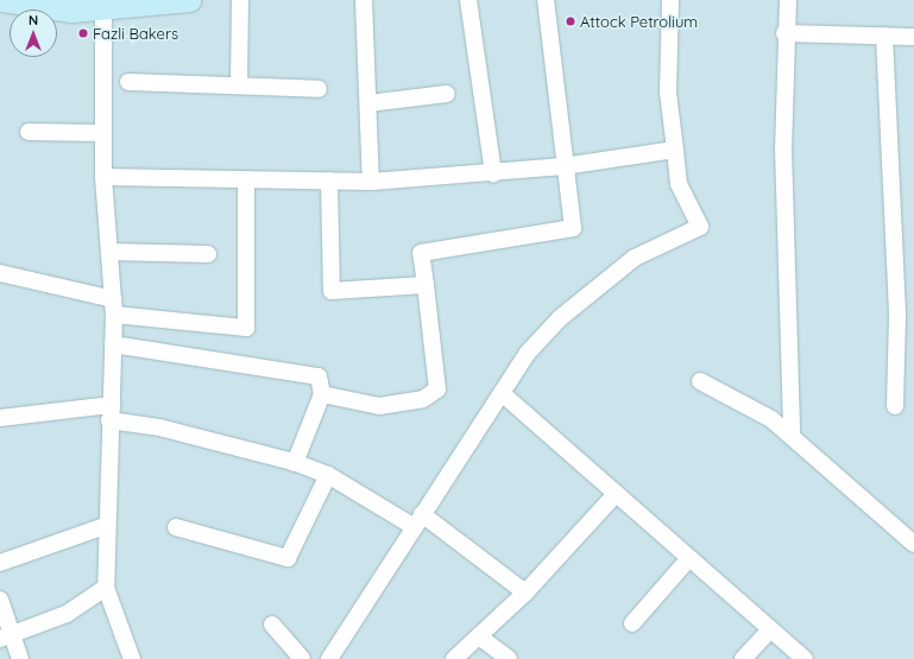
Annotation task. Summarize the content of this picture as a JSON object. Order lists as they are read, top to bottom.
{
  "places": ["Attock Petrolium", "Fazli Bakers"],
  "north": "top"
}
